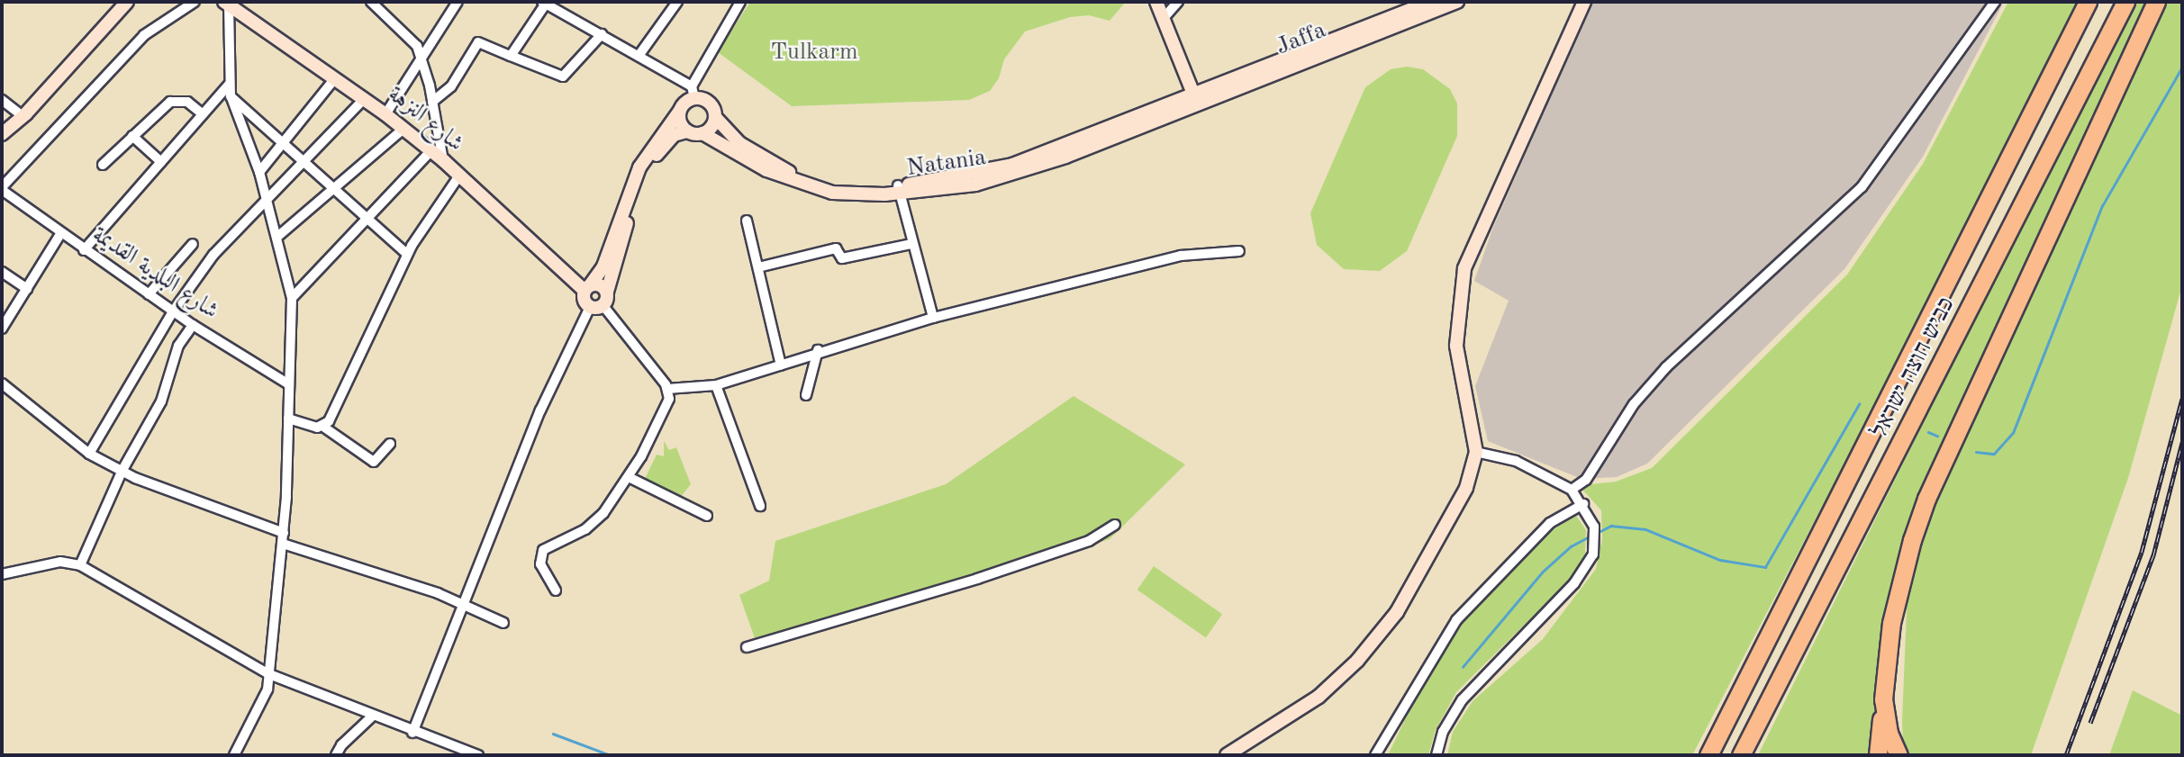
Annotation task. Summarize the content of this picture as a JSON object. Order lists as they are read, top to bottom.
{
  "streets": {
    "highway": ["כביש חוצה ישראל"],
    "street": [
      "Jaffa",
      "شارع النزهة",
      "Natania",
      "شارع البلدية القديمة"
    ]
  },
  "crossings": [
    ["Jaffa", "Natania"]
  ],
  "parks": ["Tulkarm"]
}
